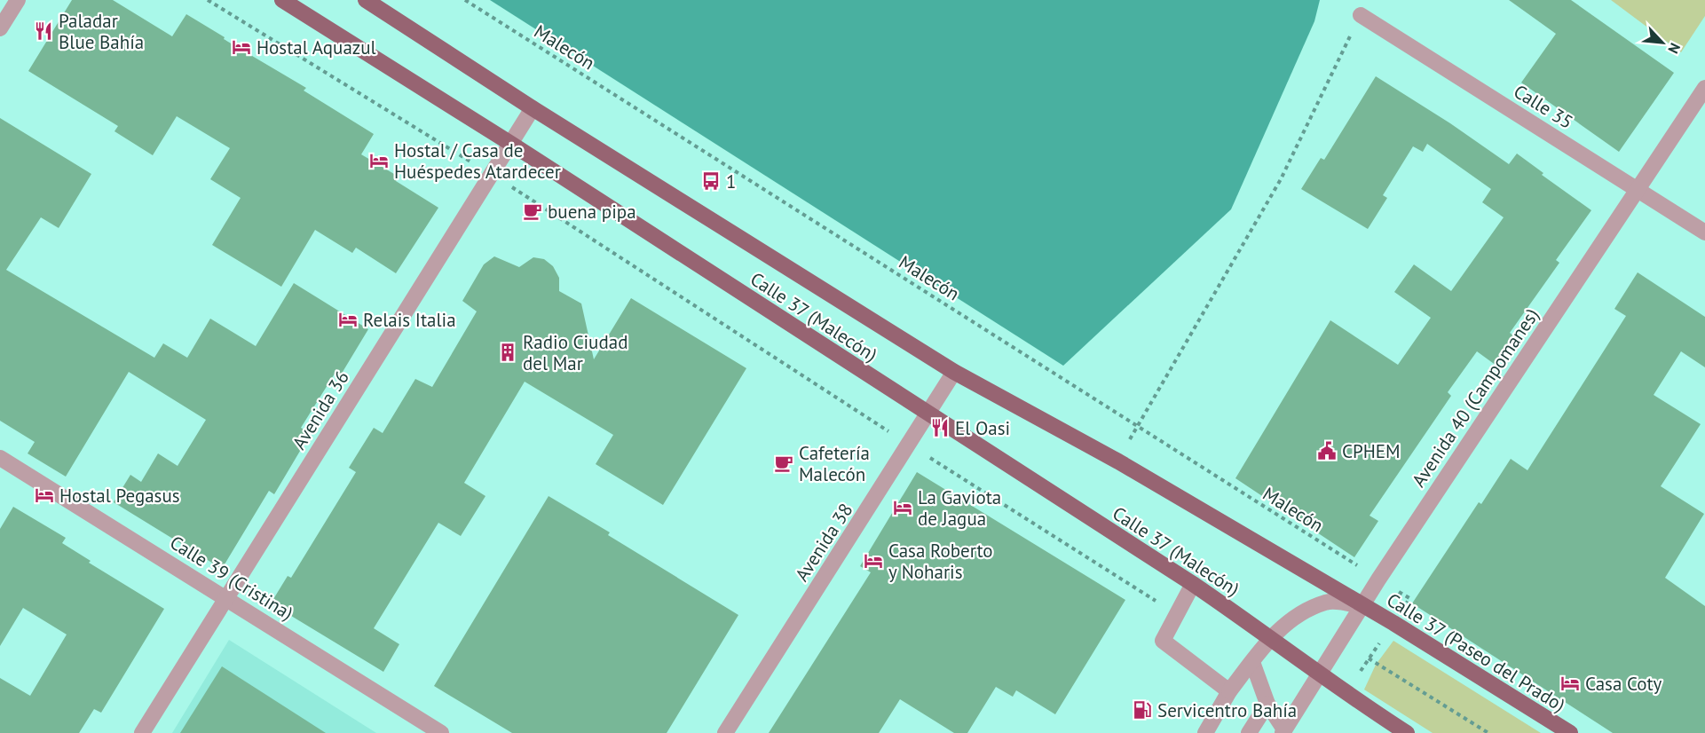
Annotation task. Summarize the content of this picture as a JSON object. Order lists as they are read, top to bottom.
{
  "streets": {
    "main road": ["Calle 37 (Malecón)", "Calle 37 (Paseo del Prado)"],
    "street": [
      "Calle 35",
      "Avenida 40 (Campomanes)",
      "Avenida 36",
      "Avenida 38",
      "Calle 39 (Cristina)"
    ],
    "path": ["Malecón"]
  },
  "crossings": [
    ["Malecón", "Avenida 40 (Campomanes)"],
    ["Calle 35", "Avenida 40 (Campomanes)"],
    ["Calle 37 (Malecón)", "Avenida 40 (Campomanes)"],
    ["Calle 37 (Malecón)", "Avenida 36"],
    ["Calle 37 (Malecón)", "Avenida 38"],
    ["Calle 37 (Malecón)", "Calle 37 (Paseo del Prado)"],
    ["Avenida 40 (Campomanes)", "Calle 37 (Paseo del Prado)"],
    ["Avenida 36", "Calle 39 (Cristina)"]
  ],
  "places": {
    "restaurant": ["Paladar Blue Bahía", "El Oasi"],
    "hotel": [
      "Hostal Aquazul",
      "Hostal / Casa de Huéspedes Atardecer",
      "Relais Italia",
      "Hostal Pegasus",
      "La Gaviota de Jagua",
      "Casa Roberto y Noharis",
      "Casa Coty"
    ],
    "bus stop": ["1"],
    "cafe": ["buena pipa", "Cafetería Malecón"],
    "building": ["Radio Ciudad del Mar"],
    "public building": ["CPHEM"],
    "fuel station": ["Servicentro Bahía"]
  },
  "north": "bottom right"
}
